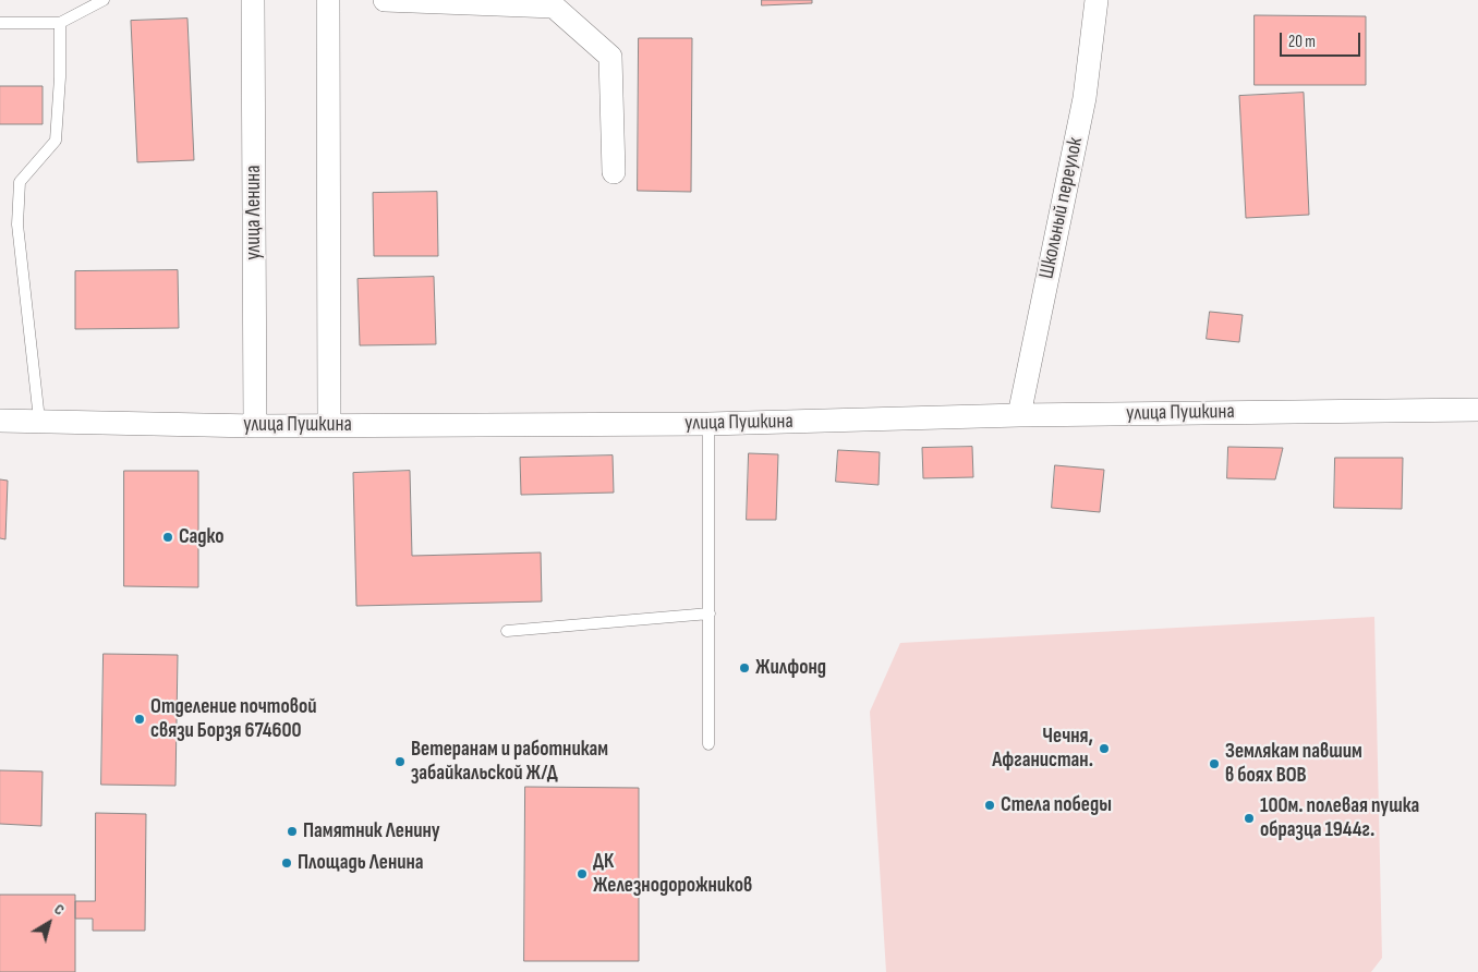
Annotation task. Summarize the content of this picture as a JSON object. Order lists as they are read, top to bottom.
{
  "streets": {
    "street": ["Школьный переулок", "улица Ленина", "улица Пушкина"]
  },
  "crossings": [
    ["Школьный переулок", "улица Пушкина"],
    ["улица Ленина", "улица Пушкина"]
  ],
  "places": [
    "Садко",
    "Жилфонд",
    "Отделение почтовой связи Борзя 674600",
    "Чечня, Афганистан.",
    "Ветеранам и работникам забайкальской Ж/Д",
    "Землякам павшим в боях ВОВ",
    "Стела победы",
    "100м. полевая пушка образца 1944г.",
    "Памятник Ленину",
    "Площадь Ленина",
    "ДК Железнодорожников"
  ],
  "scale_bar": "20 m",
  "north": "top right"
}
